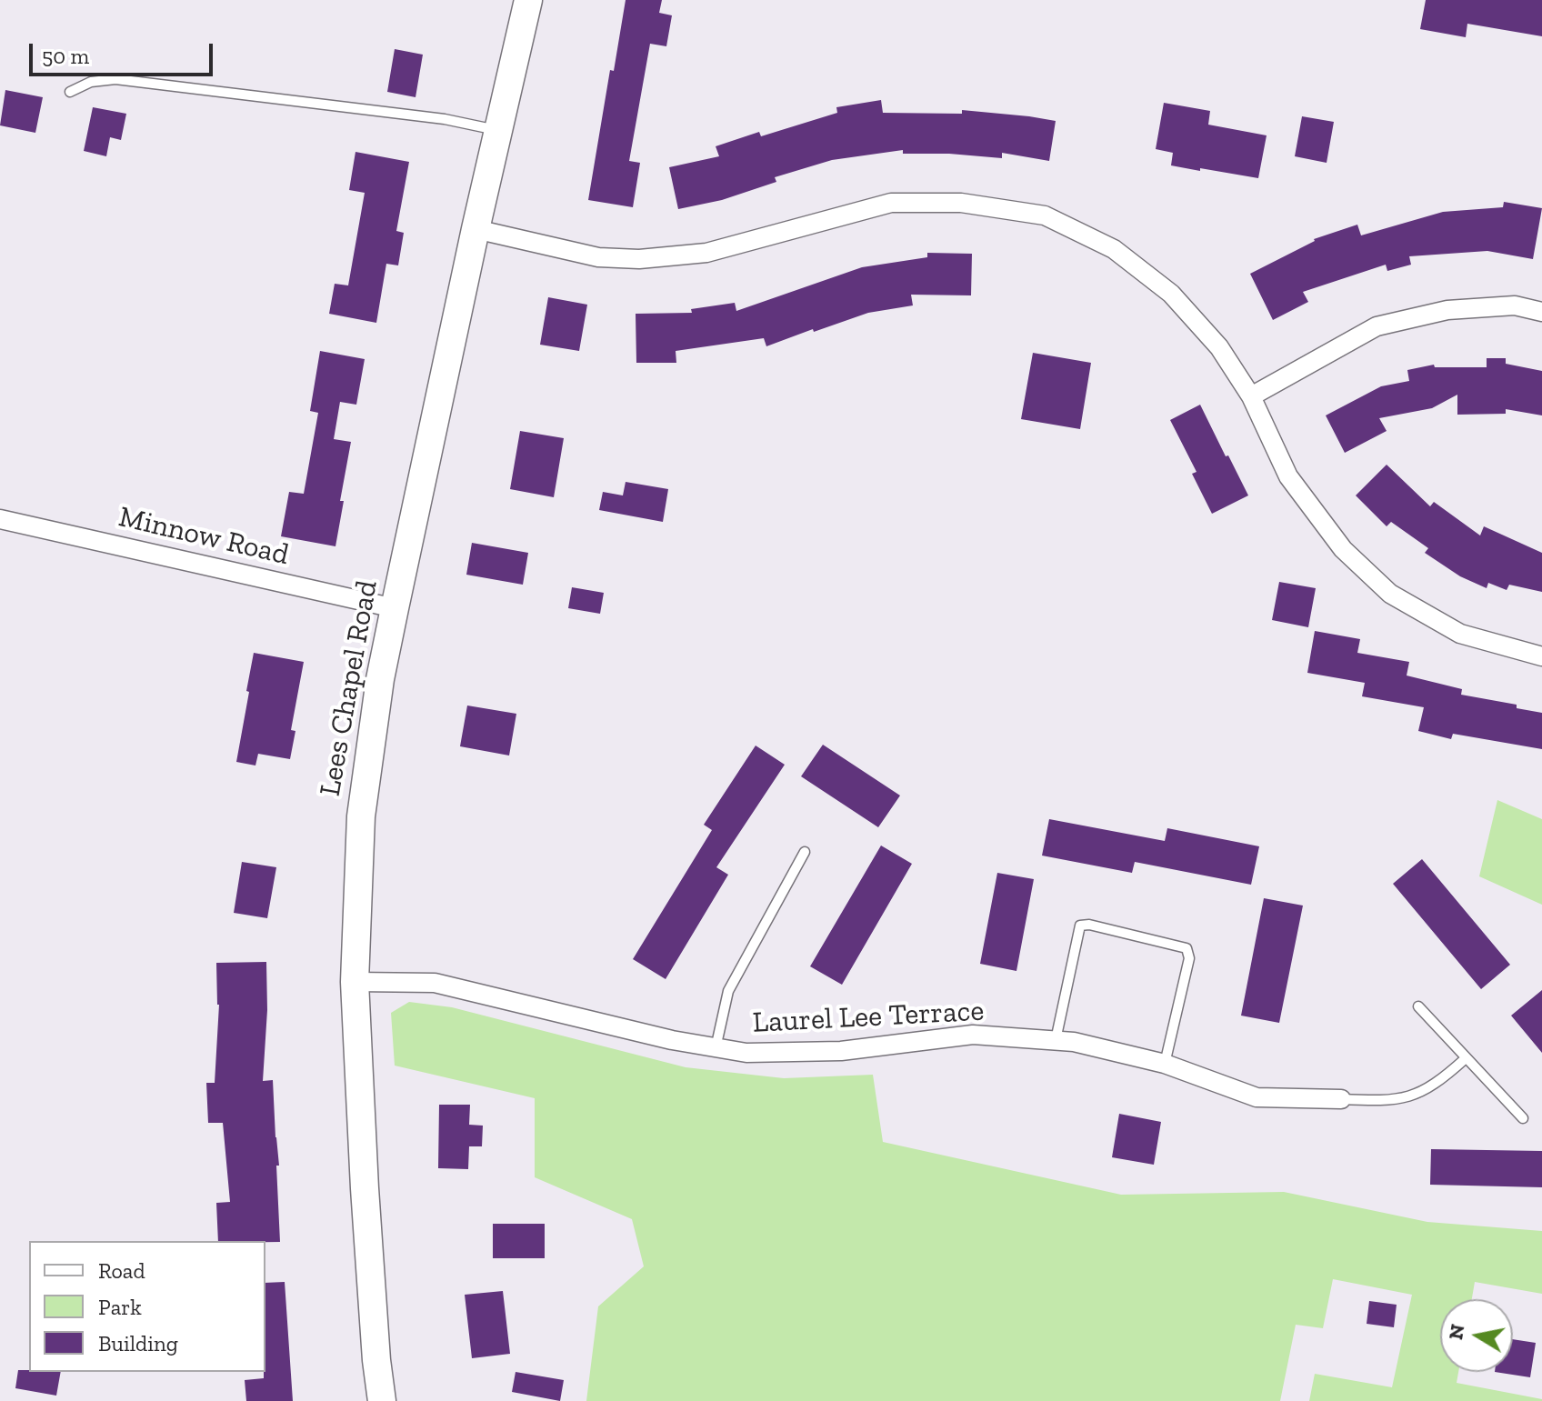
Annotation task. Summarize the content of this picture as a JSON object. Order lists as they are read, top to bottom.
{
  "streets": {
    "main road": ["Lees Chapel Road"],
    "street": ["Minnow Road", "Laurel Lee Terrace"]
  },
  "crossings": [
    ["Minnow Road", "Lees Chapel Road"],
    ["Lees Chapel Road", "Laurel Lee Terrace"]
  ],
  "legend": ["Road", "Park", "Building"],
  "scale_bar": "50 m",
  "north": "left"
}
